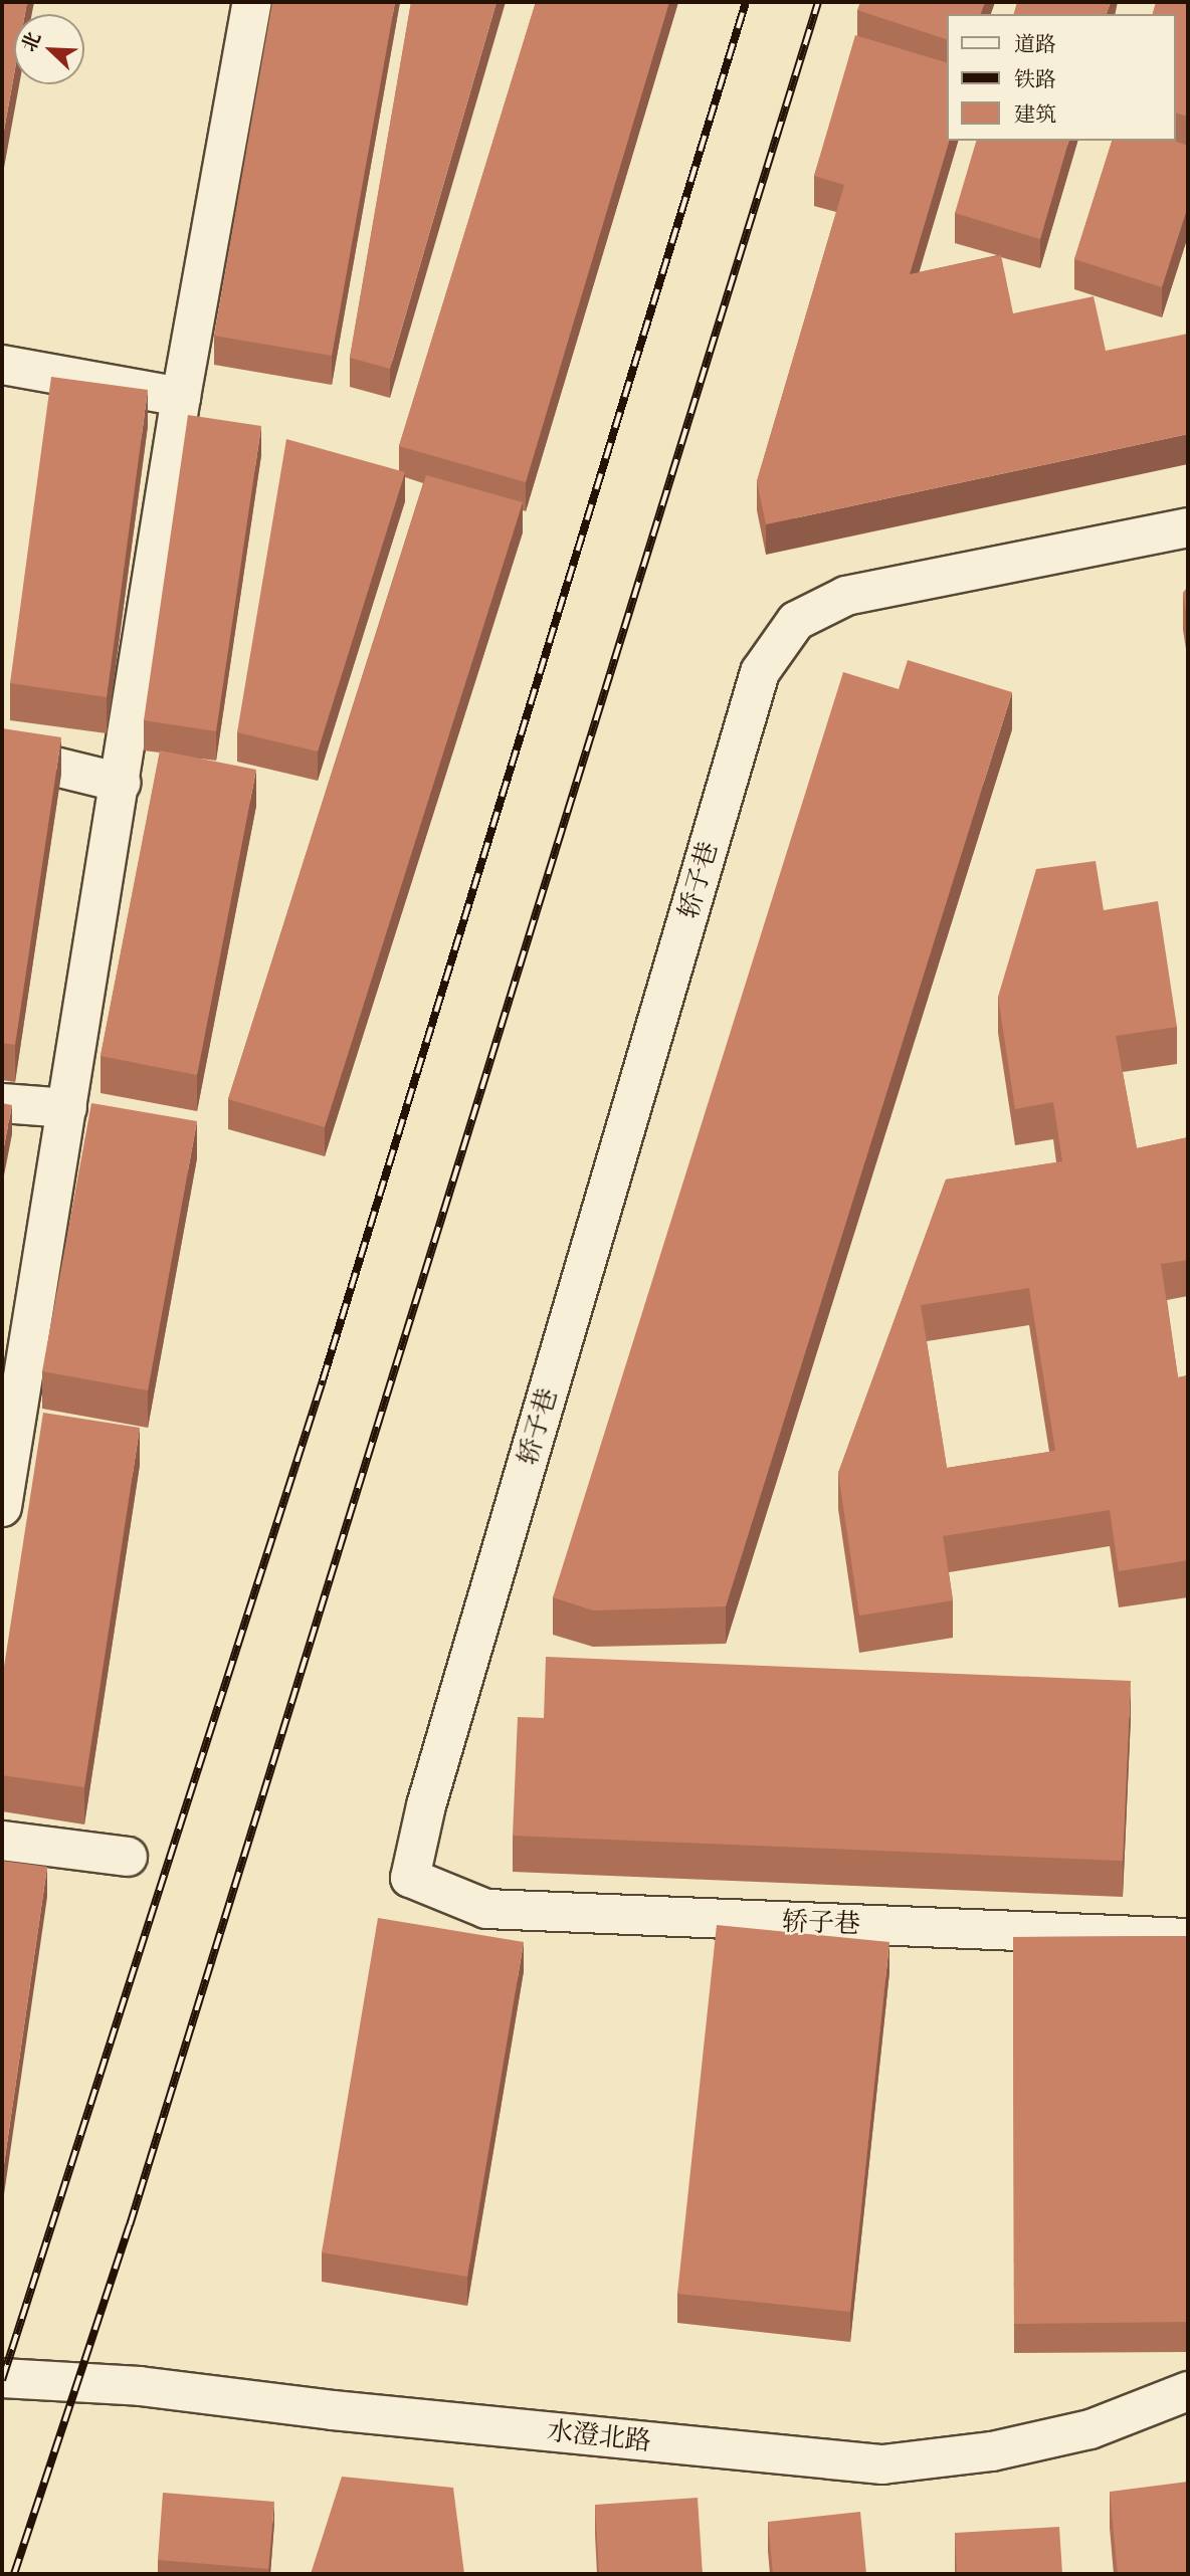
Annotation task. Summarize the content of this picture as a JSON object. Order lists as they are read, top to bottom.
{
  "streets": {
    "street": ["轿子巷", "水澄北路"]
  },
  "legend": ["道路", "铁路", "建筑"],
  "north": "top left"
}
